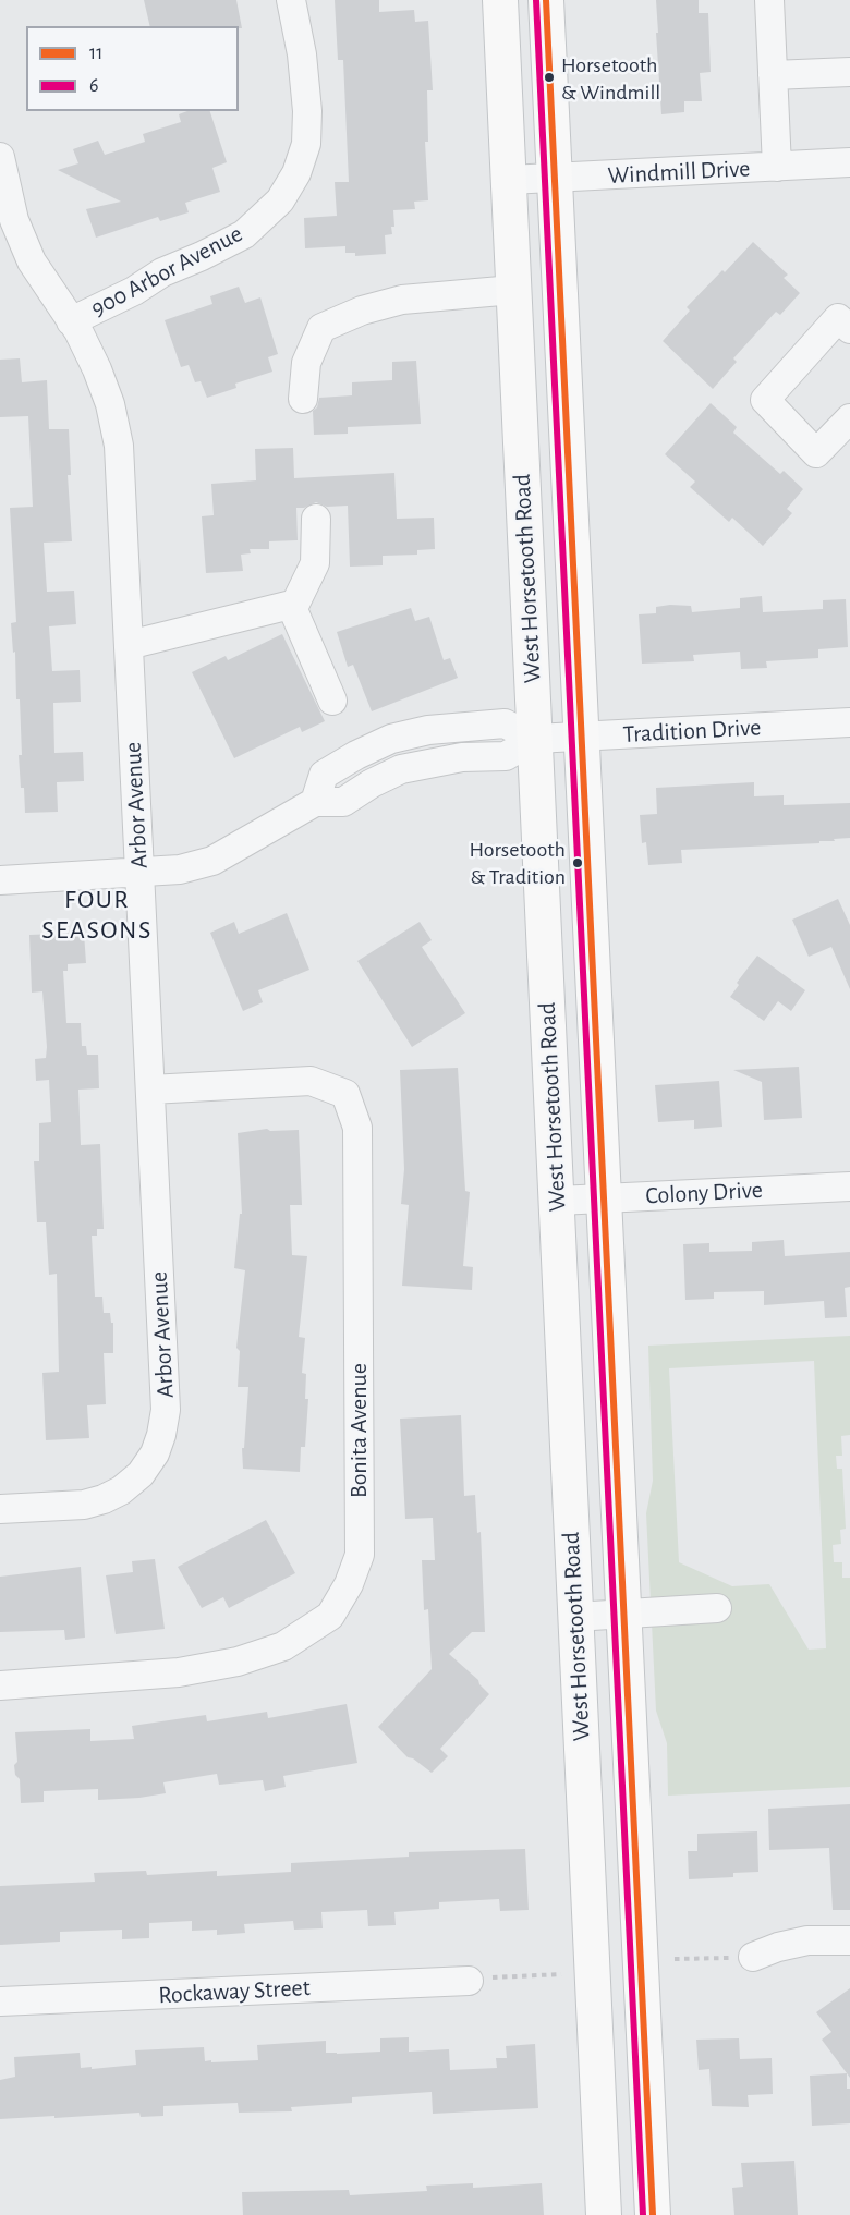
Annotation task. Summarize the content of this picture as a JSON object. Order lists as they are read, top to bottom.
{
  "streets": {
    "main road": ["West Horsetooth Road"],
    "street": [
      "Windmill Drive",
      "900 Arbor Avenue",
      "Tradition Drive",
      "Arbor Avenue",
      "Colony Drive",
      "Bonita Avenue",
      "Rockaway Street"
    ]
  },
  "crossings": [
    ["Windmill Drive", "West Horsetooth Road"],
    ["900 Arbor Avenue", "Arbor Avenue"],
    ["West Horsetooth Road", "Tradition Drive"],
    ["West Horsetooth Road", "Colony Drive"],
    ["Arbor Avenue", "Bonita Avenue"]
  ],
  "districts": ["FOUR SEASONS"],
  "places": ["Horsetooth & Windmill", "Horsetooth & Tradition"],
  "lines": ["transit line 11", "transit line 6"],
  "legend": ["11", "6"]
}
